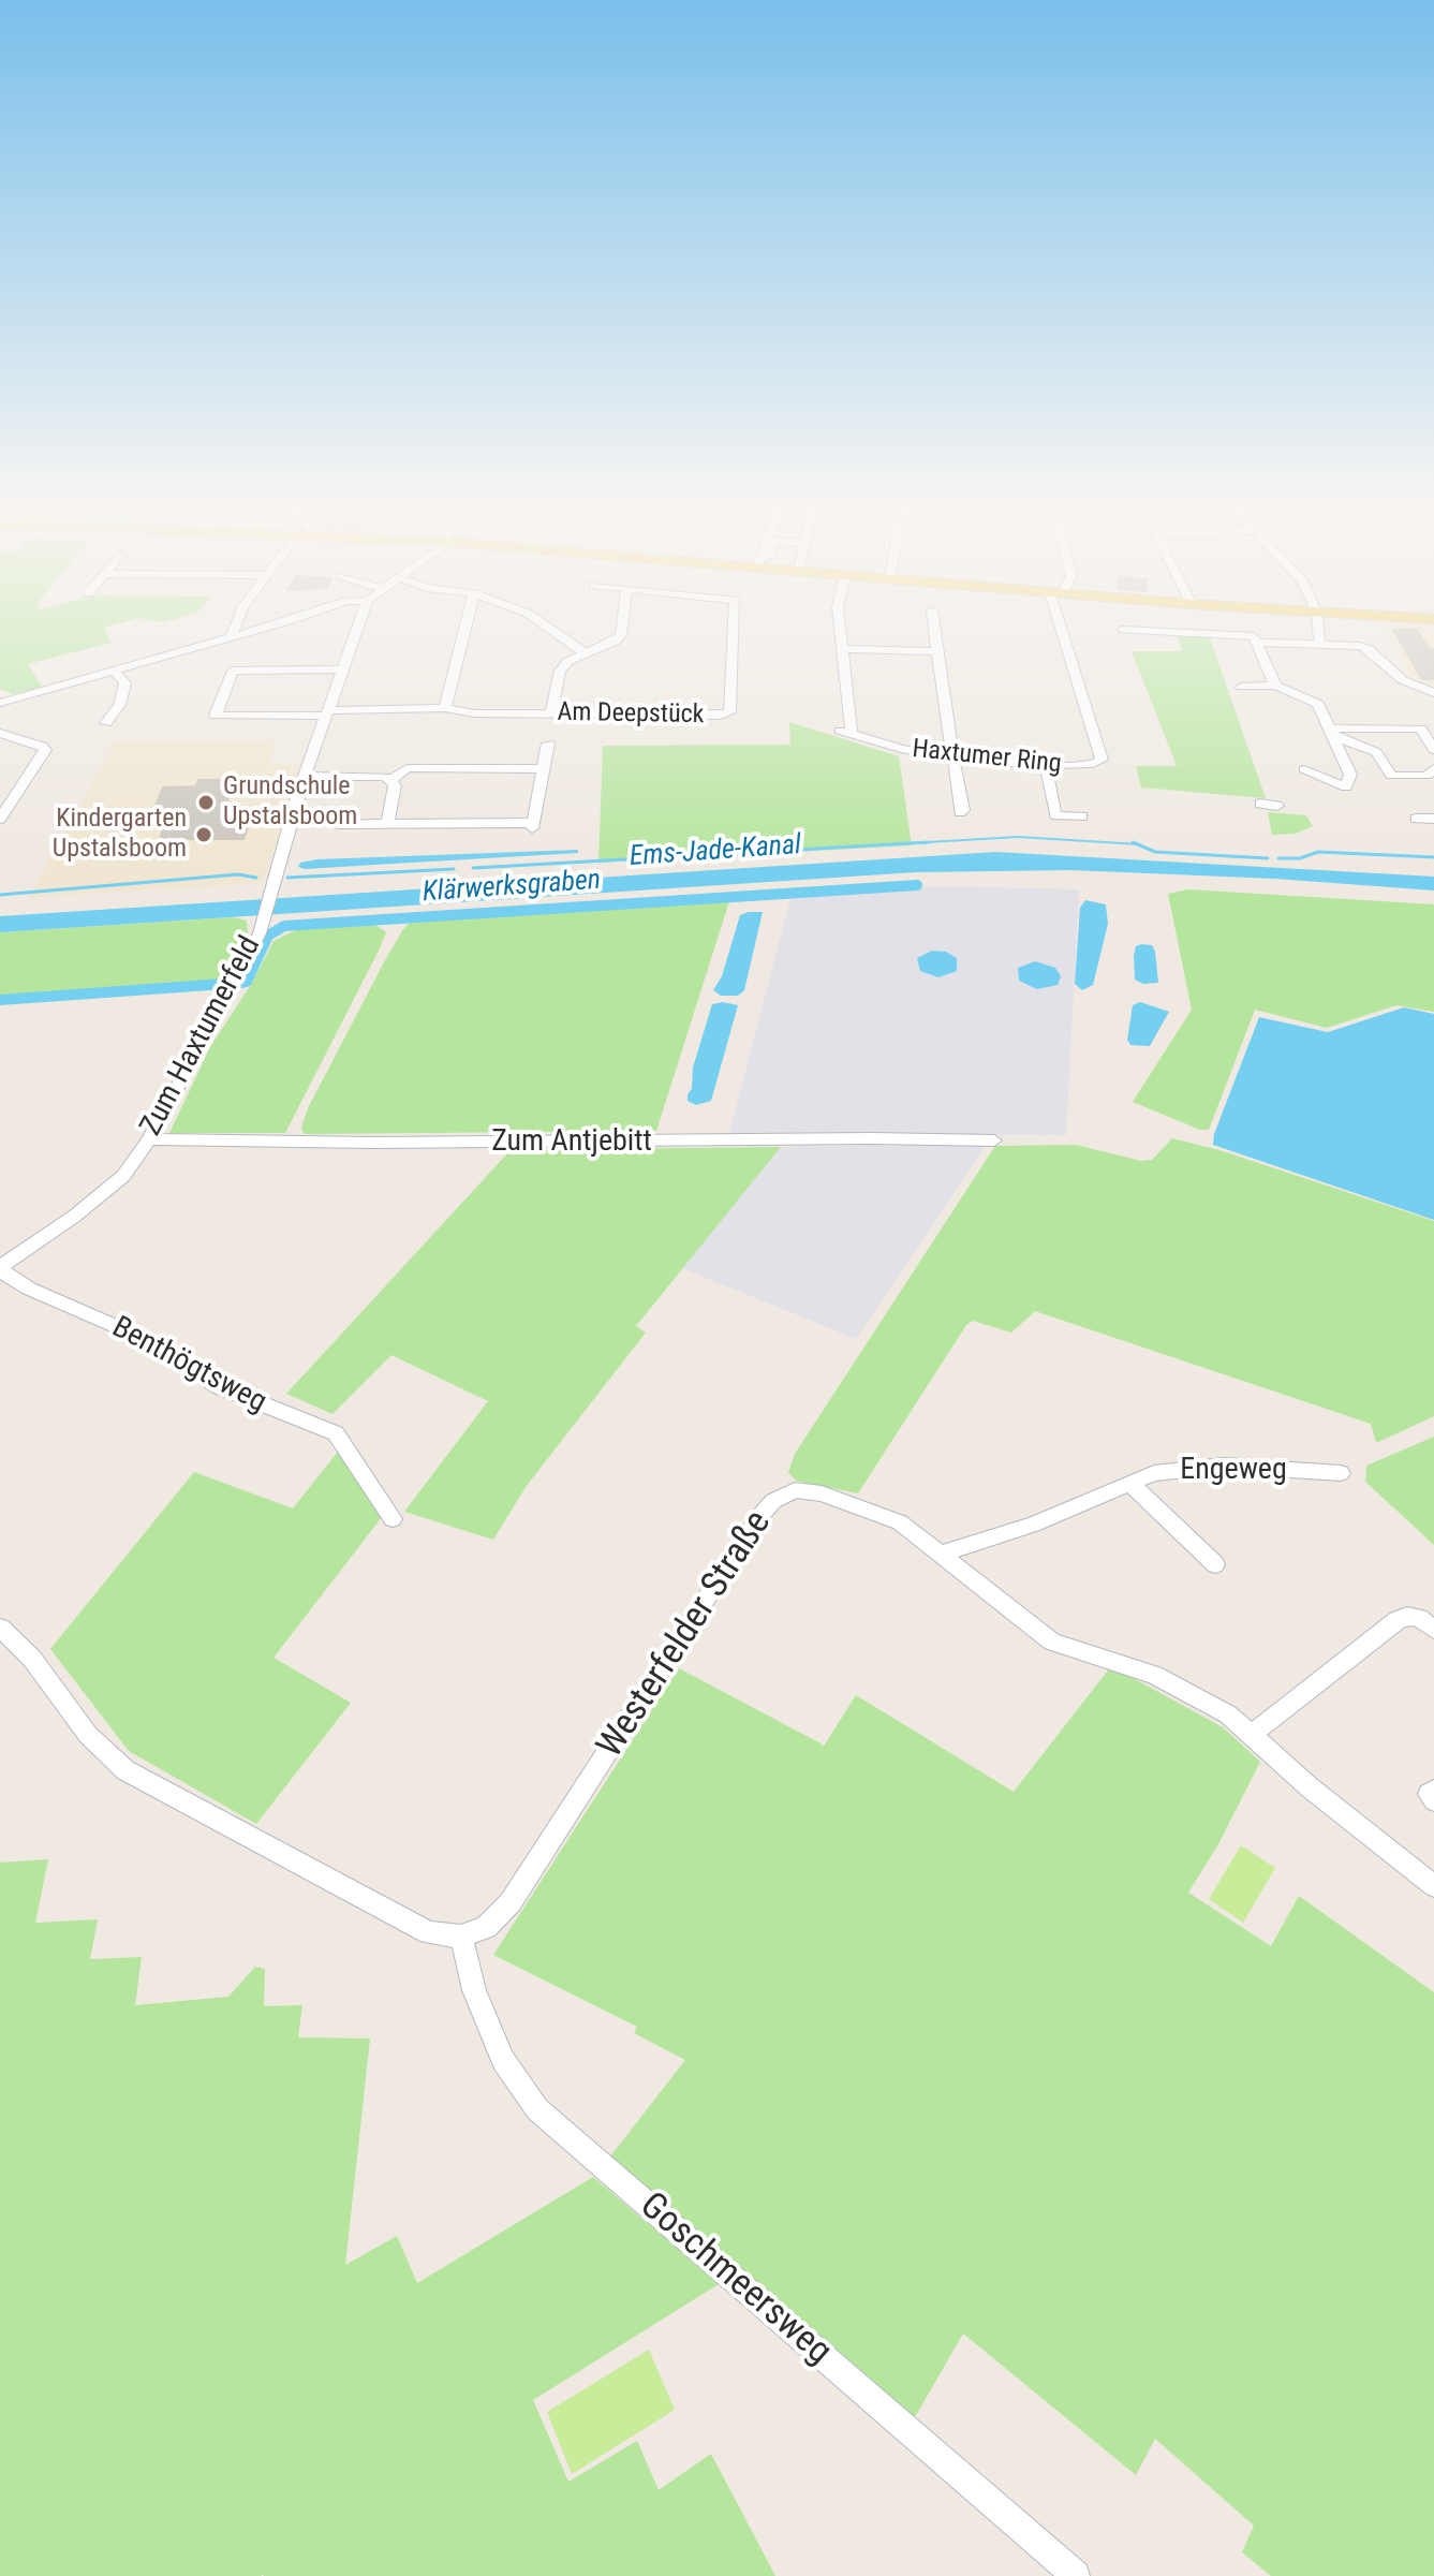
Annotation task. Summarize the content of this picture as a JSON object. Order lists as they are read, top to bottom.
{
  "streets": {
    "street": [
      "Am Deepstück",
      "Haxtumer Ring",
      "Zum Haxtumerfeld",
      "Zum Antjebitt",
      "Benthögtsweg",
      "Engeweg",
      "Westerfelder Straße",
      "Goschmeersweg"
    ]
  },
  "crossings": [
    ["Am Deepstück", "Zum Haxtumerfeld"],
    ["Zum Haxtumerfeld", "Zum Antjebitt"],
    ["Zum Haxtumerfeld", "Benthögtsweg"],
    ["Engeweg", "Westerfelder Straße"],
    ["Westerfelder Straße", "Goschmeersweg"]
  ],
  "water": ["Ems-Jade-Kanal", "Klärwerksgraben"],
  "places": ["Grundschule Upstalsboom", "Kindergarten Upstalsboom"]
}
